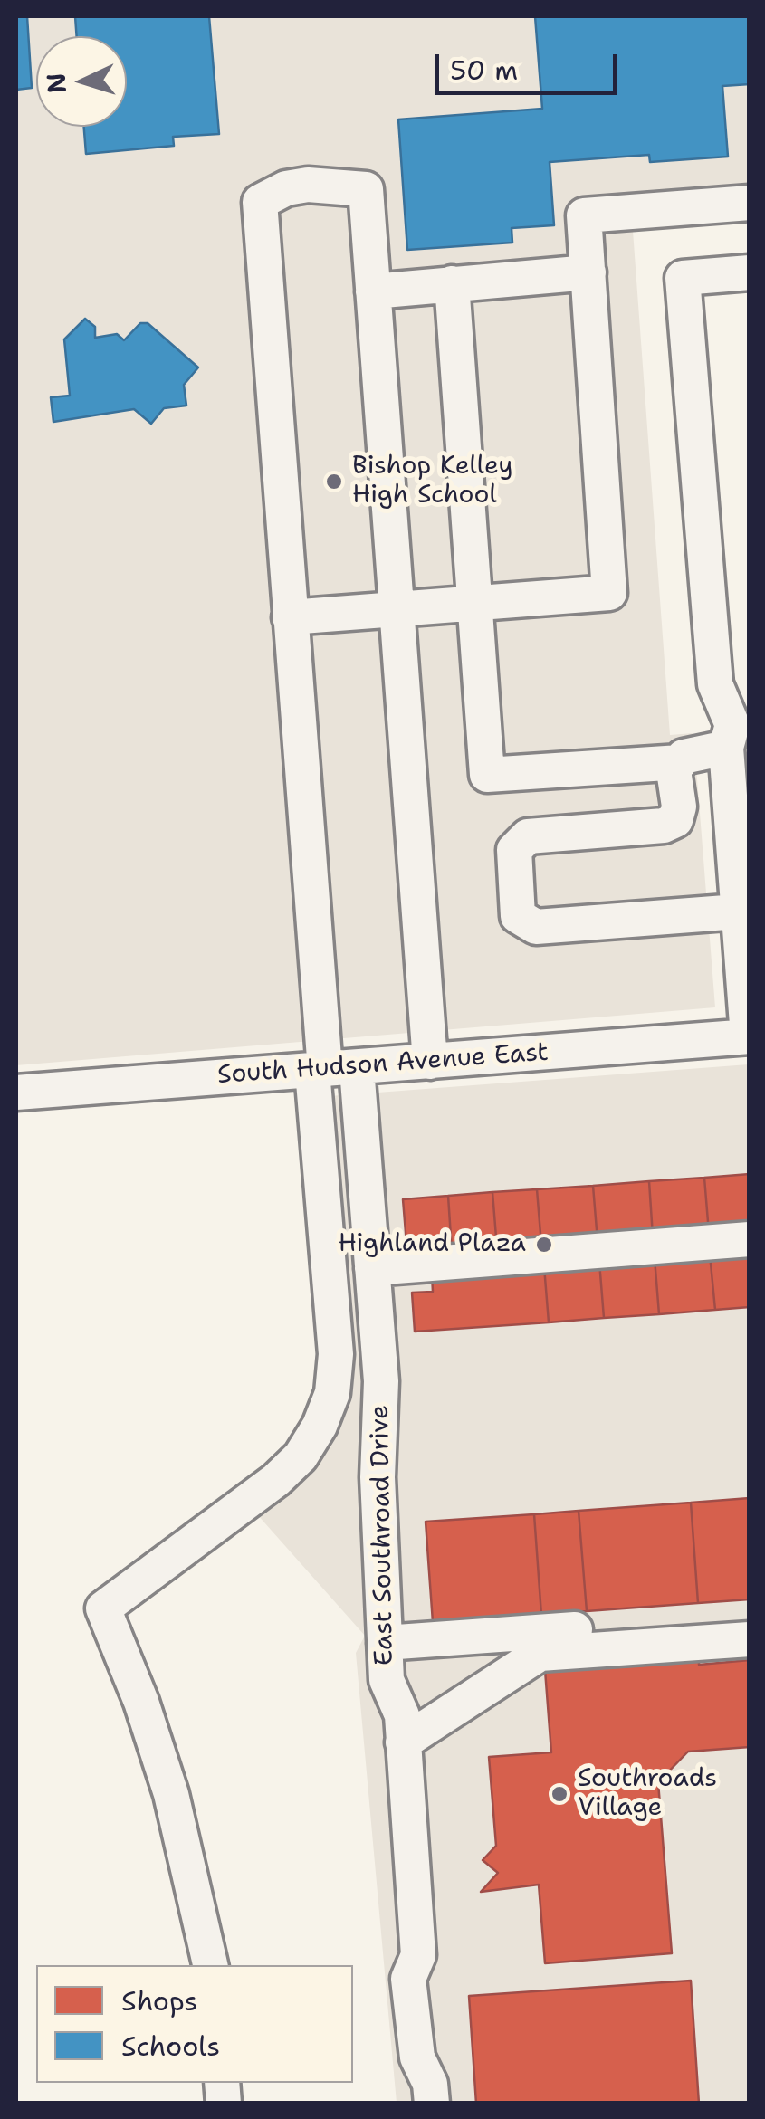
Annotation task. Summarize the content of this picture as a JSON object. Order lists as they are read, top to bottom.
{
  "streets": {
    "street": ["South Hudson Avenue East", "East Southroad Drive"]
  },
  "crossings": [
    ["South Hudson Avenue East", "East Southroad Drive"]
  ],
  "places": ["Bishop Kelley High School", "Highland Plaza", "Southroads Village"],
  "legend": ["Shops", "Schools"],
  "scale_bar": "50 m",
  "north": "left"
}
